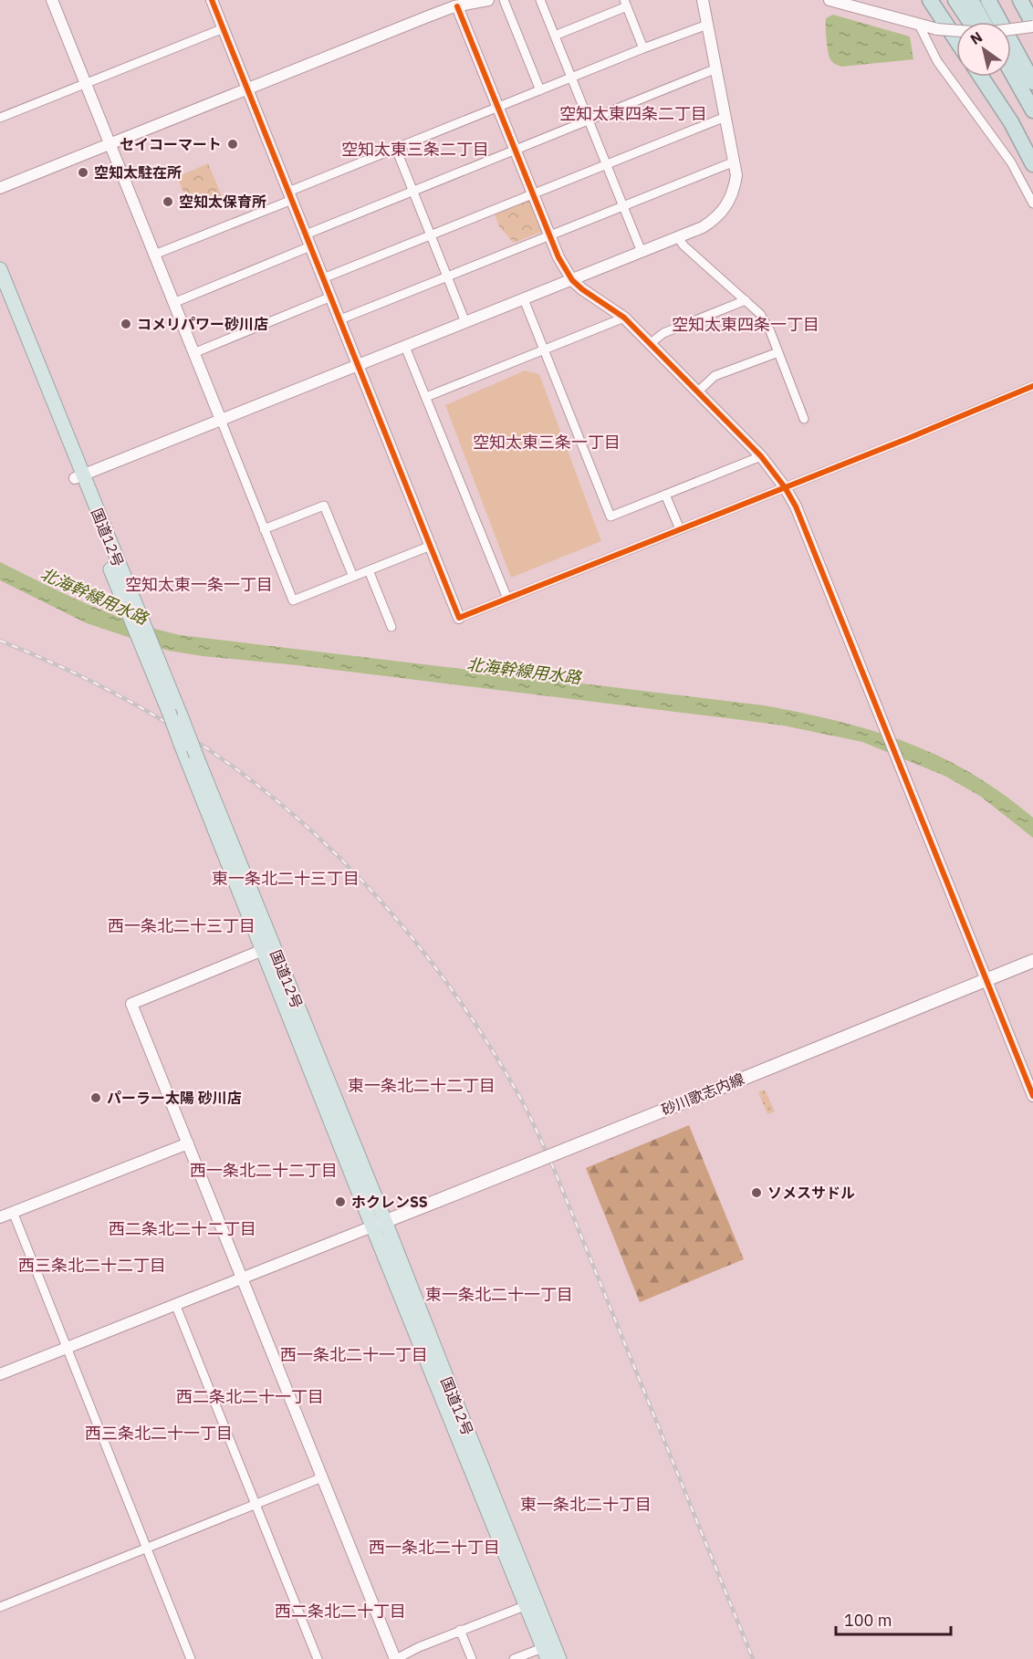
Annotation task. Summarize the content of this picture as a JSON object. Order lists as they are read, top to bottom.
{
  "streets": {
    "highway": ["国道12号"],
    "main road": ["砂川歌志内線"]
  },
  "crossings": [
    ["国道12号", "砂川歌志内線"]
  ],
  "districts": [
    "空知太東四条二丁目",
    "空知太東三条二丁目",
    "空知太東四条一丁目",
    "空知太東三条一丁目",
    "空知太東一条一丁目",
    "東一条北二十三丁目",
    "西一条北二十三丁目",
    "東一条北二十二丁目",
    "西一条北二十二丁目",
    "西二条北二十二丁目",
    "西三条北二十二丁目",
    "東一条北二十一丁目",
    "西一条北二十一丁目",
    "西二条北二十一丁目",
    "西三条北二十一丁目",
    "東一条北二十丁目",
    "西一条北二十丁目",
    "西二条北二十丁目"
  ],
  "water": ["北海幹線用水路"],
  "places": [
    "セイコーマート",
    "空知太駐在所",
    "空知太保育所",
    "コメリパワー砂川店",
    "パーラー太陽 砂川店",
    "ソメスサドル",
    "ホクレンSS"
  ],
  "scale_bar": "100 m",
  "north": "top left"
}
